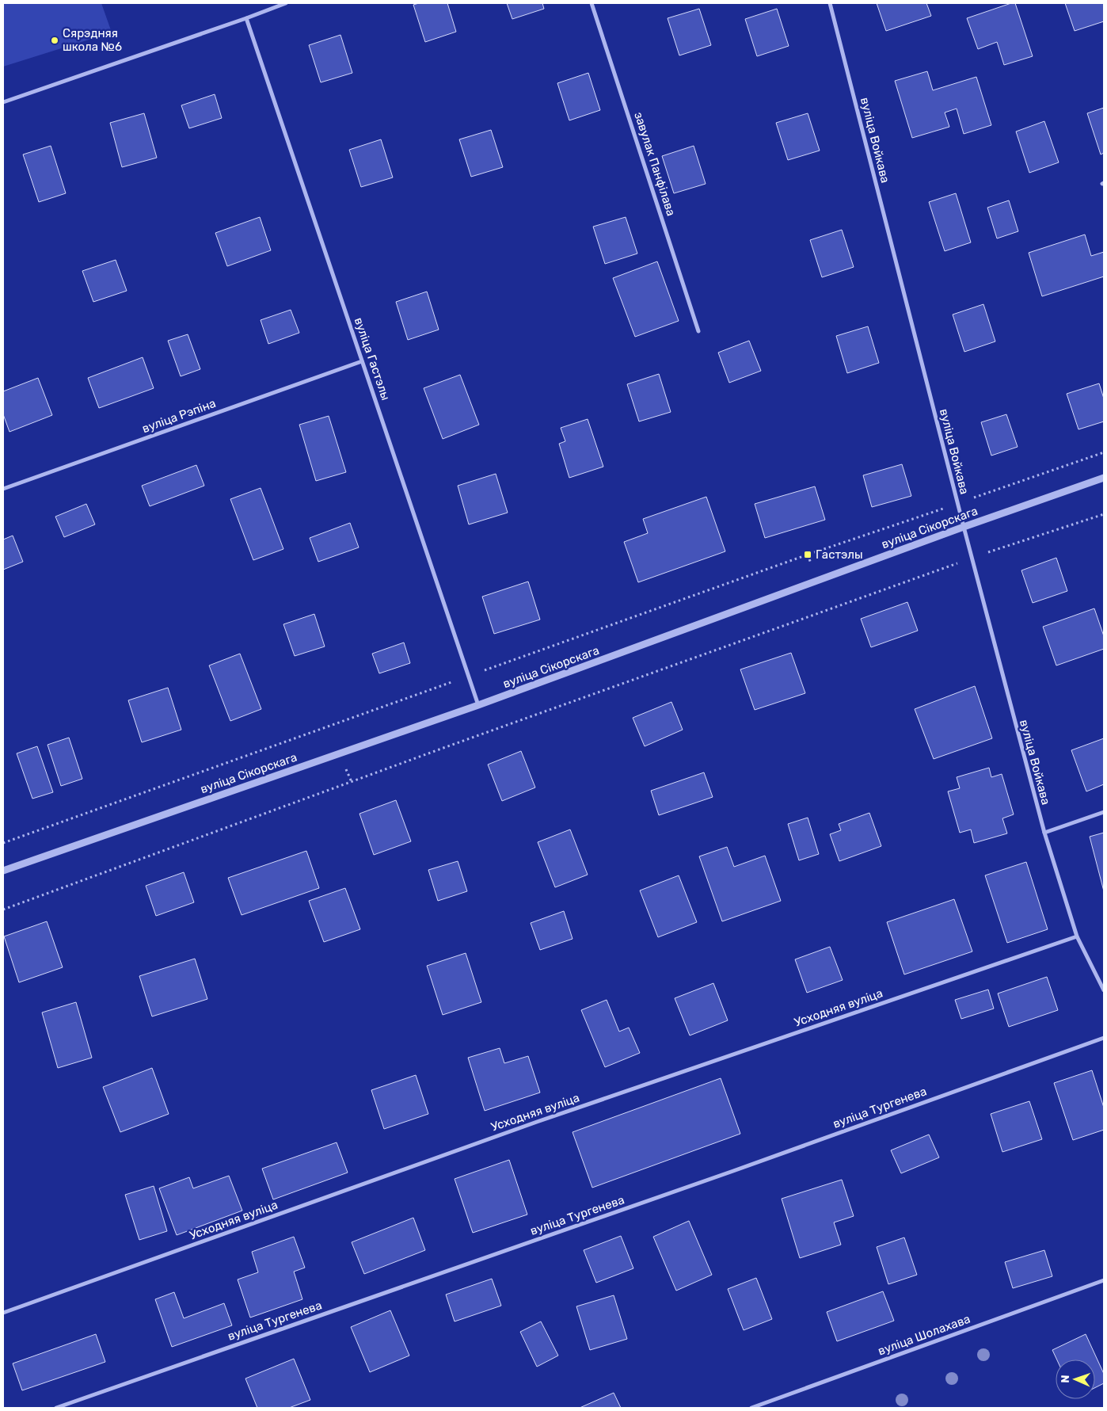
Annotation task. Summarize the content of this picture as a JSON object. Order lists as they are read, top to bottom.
{
  "streets": {
    "street": [
      "вуліца Войкава",
      "завулак Панфілава",
      "вуліца Гастэлы",
      "вуліца Рэпіна",
      "вуліца Сікорскага",
      "Усходняя вуліца",
      "вуліца Тургенева",
      "вуліца Шолахава"
    ]
  },
  "crossings": [
    ["вуліца Войкава", "вуліца Сікорскага"],
    ["вуліца Войкава", "Усходняя вуліца"],
    ["вуліца Гастэлы", "вуліца Рэпіна"],
    ["вуліца Гастэлы", "вуліца Сікорскага"]
  ],
  "places": {
    "other": ["Сярэдняя школа №6"],
    "transit": ["Гастэлы"]
  },
  "north": "left"
}
